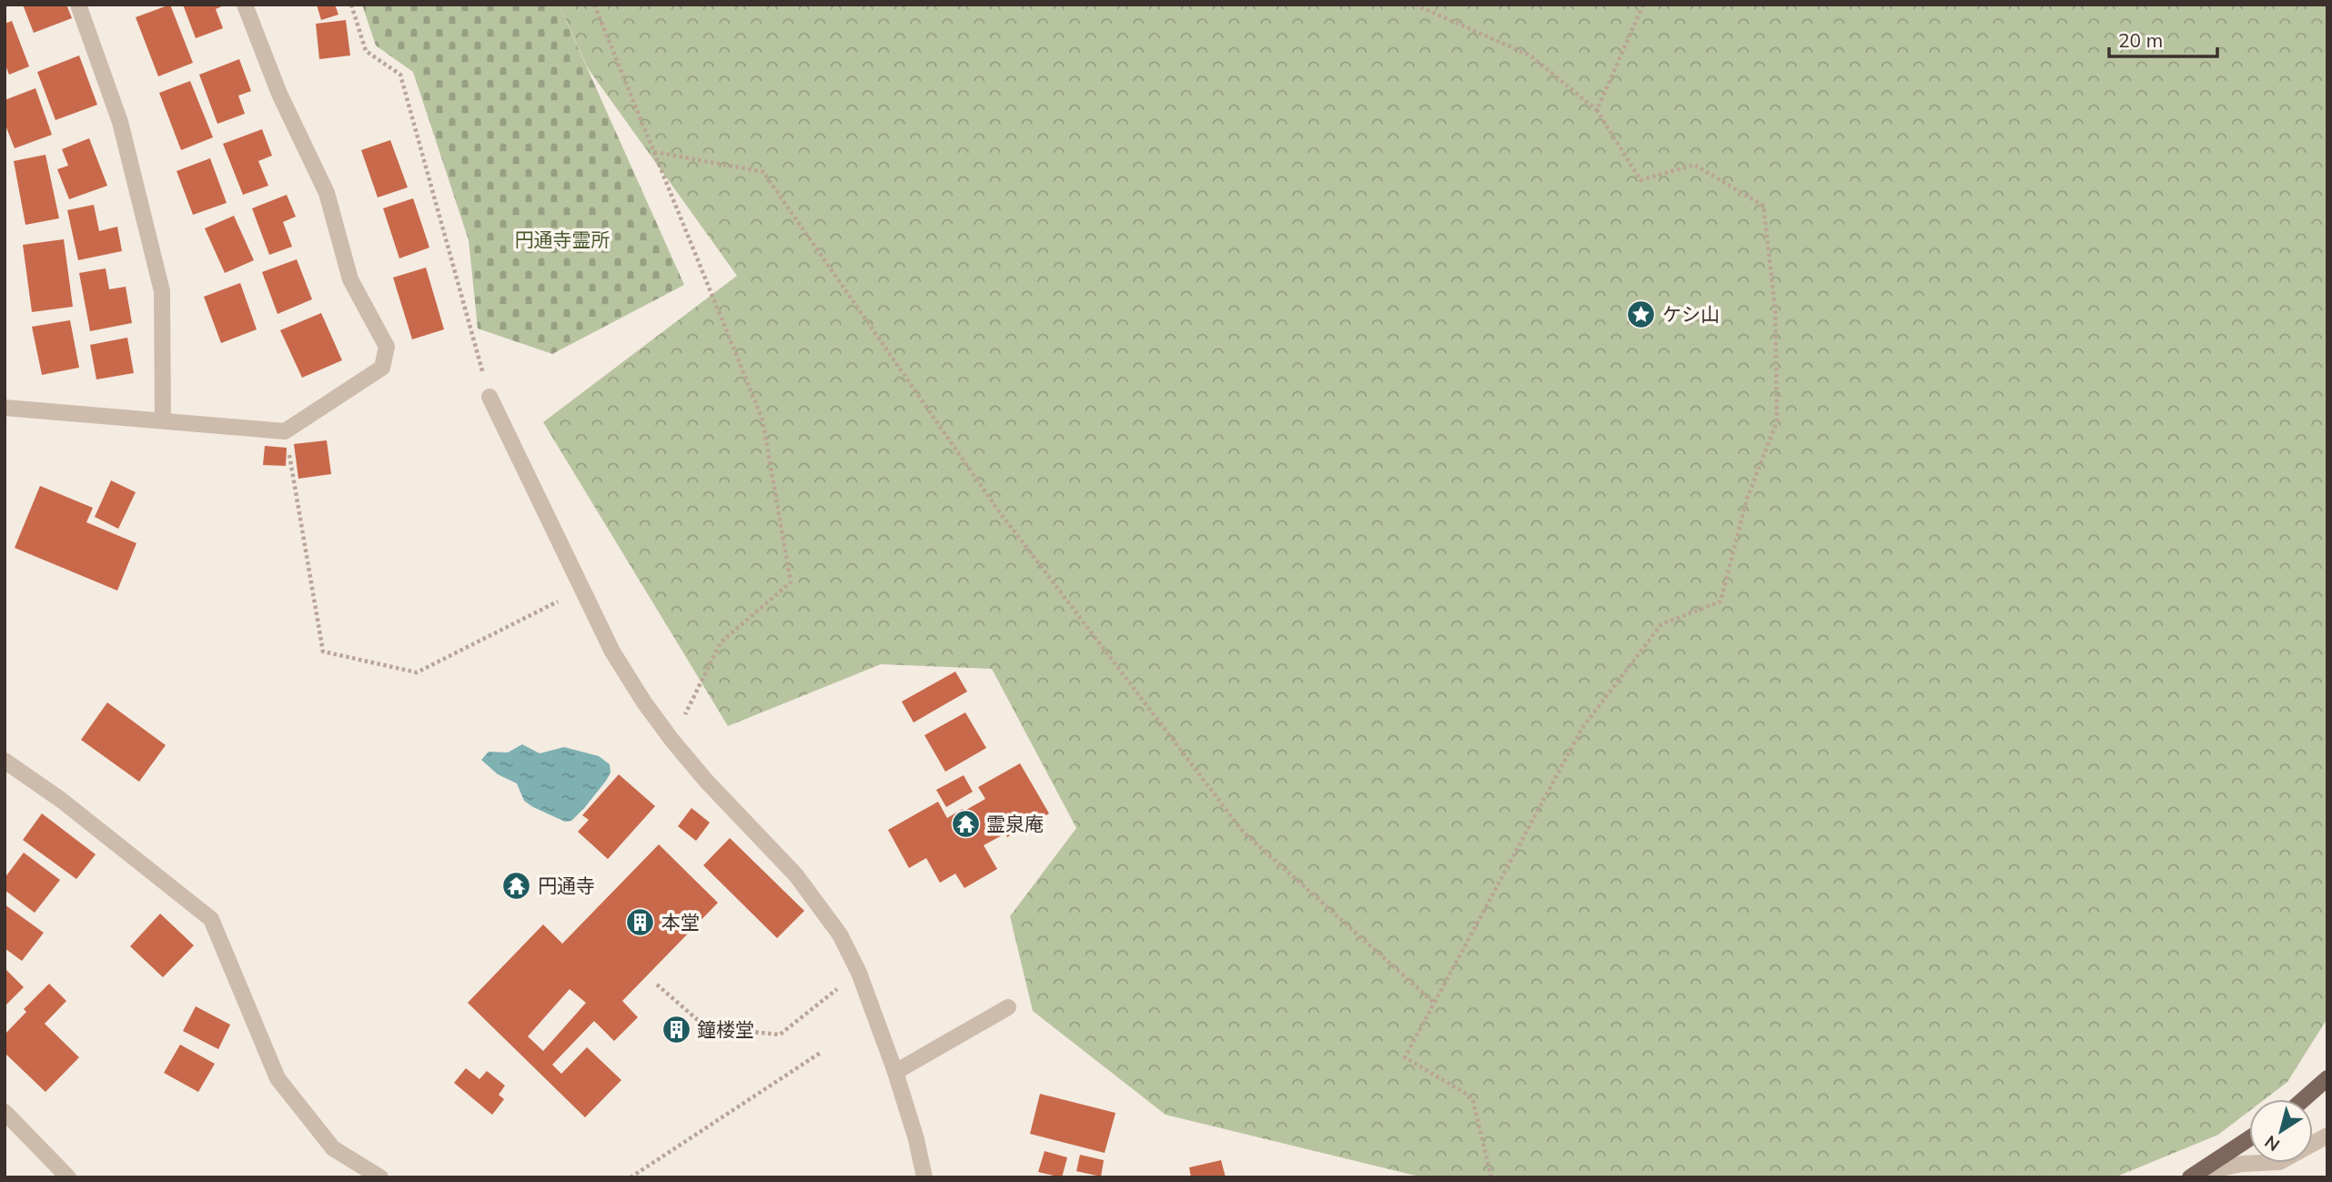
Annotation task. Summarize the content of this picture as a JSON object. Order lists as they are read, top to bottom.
{
  "parks": ["円通寺霊所"],
  "places": {
    "place": ["ケシ山"],
    "temple": ["霊泉庵", "円通寺"],
    "building": ["本堂", "鐘楼堂"]
  },
  "scale_bar": "20 m",
  "north": "bottom left"
}
